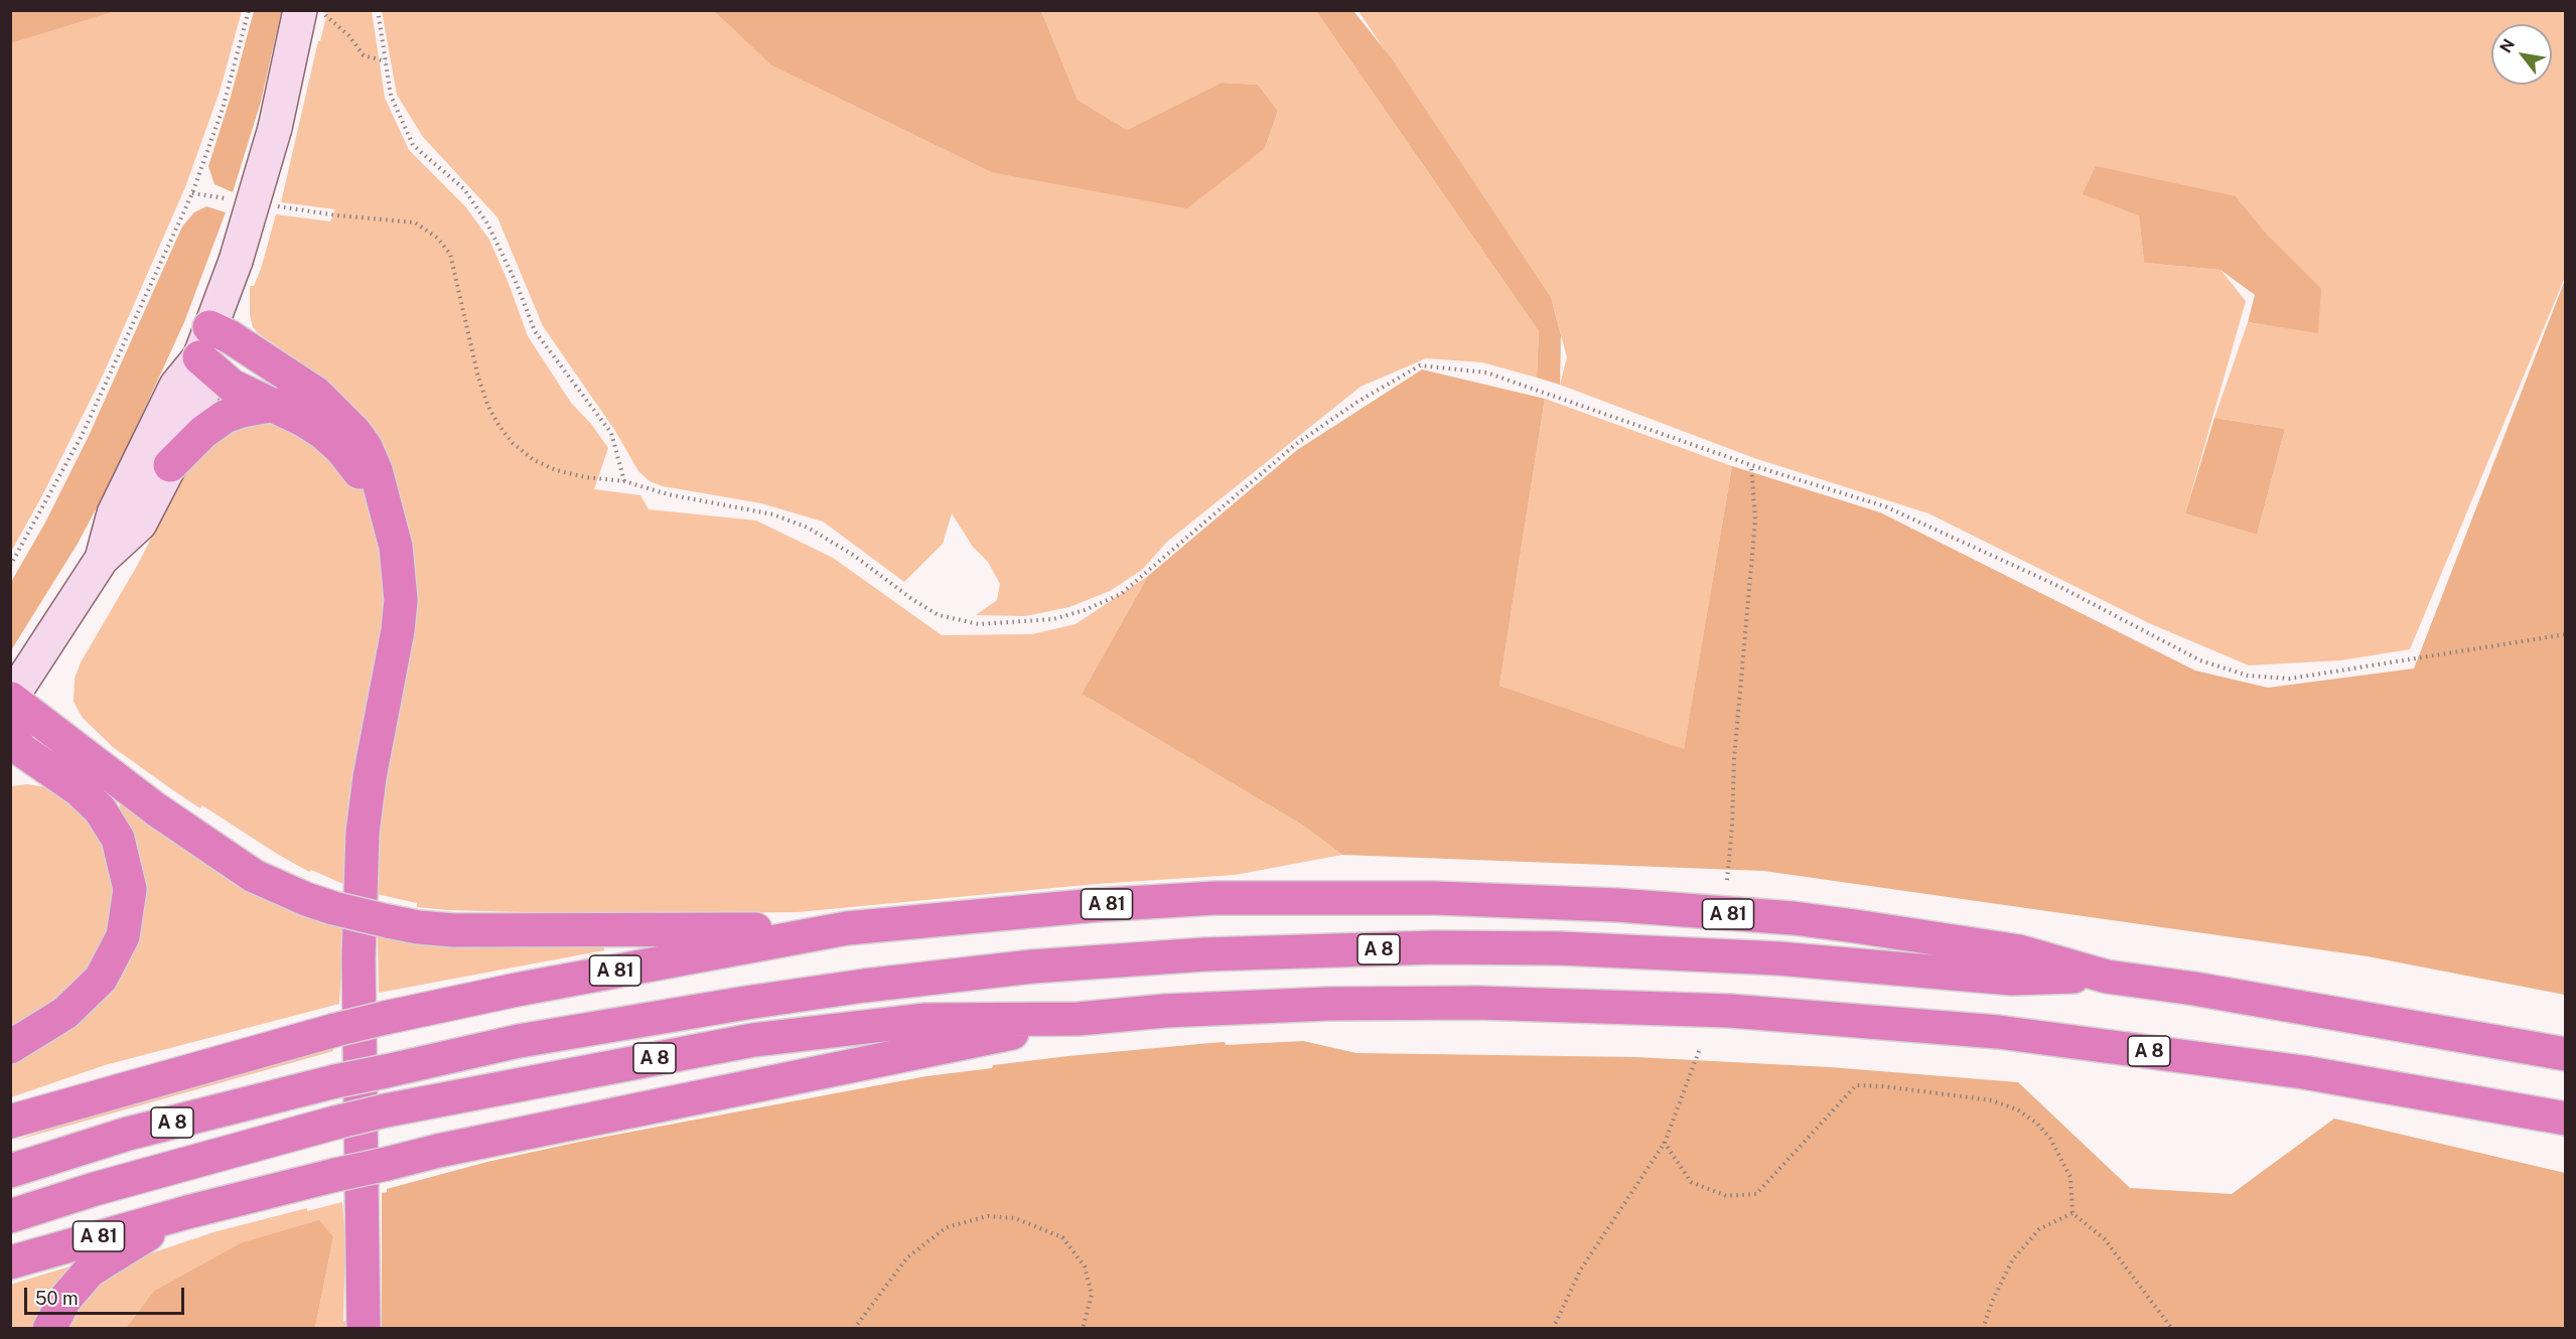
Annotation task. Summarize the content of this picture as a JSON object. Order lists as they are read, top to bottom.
{
  "streets": {
    "highway": ["A 81", "A 8"]
  },
  "crossings": [
    ["A 81", "A 8"]
  ],
  "scale_bar": "50 m",
  "north": "top left"
}
